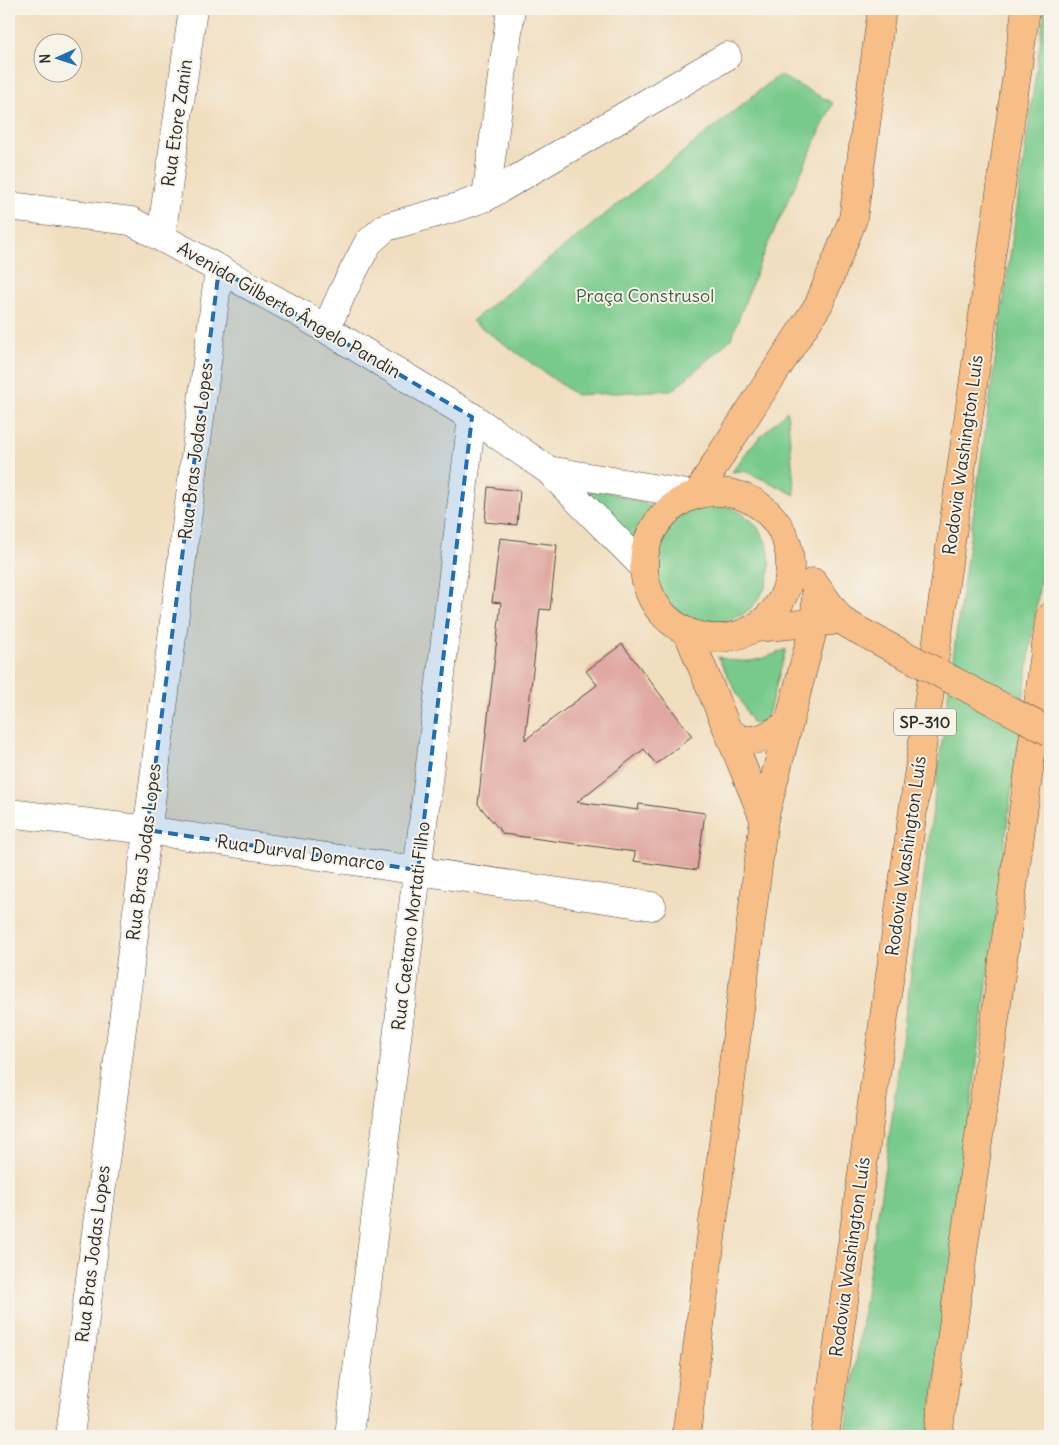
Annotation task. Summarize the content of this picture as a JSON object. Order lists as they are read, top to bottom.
{
  "streets": {
    "main road": ["Rodovia Washington Luís", "SP-310"],
    "street": [
      "Rua Etore Zanin",
      "Avenida Gilberto Ângelo Pandin",
      "Rua Bras Jodas Lopes",
      "Rua Durval Domarco",
      "Rua Caetano Mortati Filho"
    ]
  },
  "crossings": [
    ["Rua Etore Zanin", "Avenida Gilberto Ângelo Pandin"],
    ["Avenida Gilberto Ângelo Pandin", "Rua Bras Jodas Lopes"],
    ["Avenida Gilberto Ângelo Pandin", "Rua Caetano Mortati Filho"],
    ["Rua Bras Jodas Lopes", "Rua Durval Domarco"],
    ["Rua Durval Domarco", "Rua Caetano Mortati Filho"]
  ],
  "parks": ["Praça Construsol"],
  "north": "left"
}
